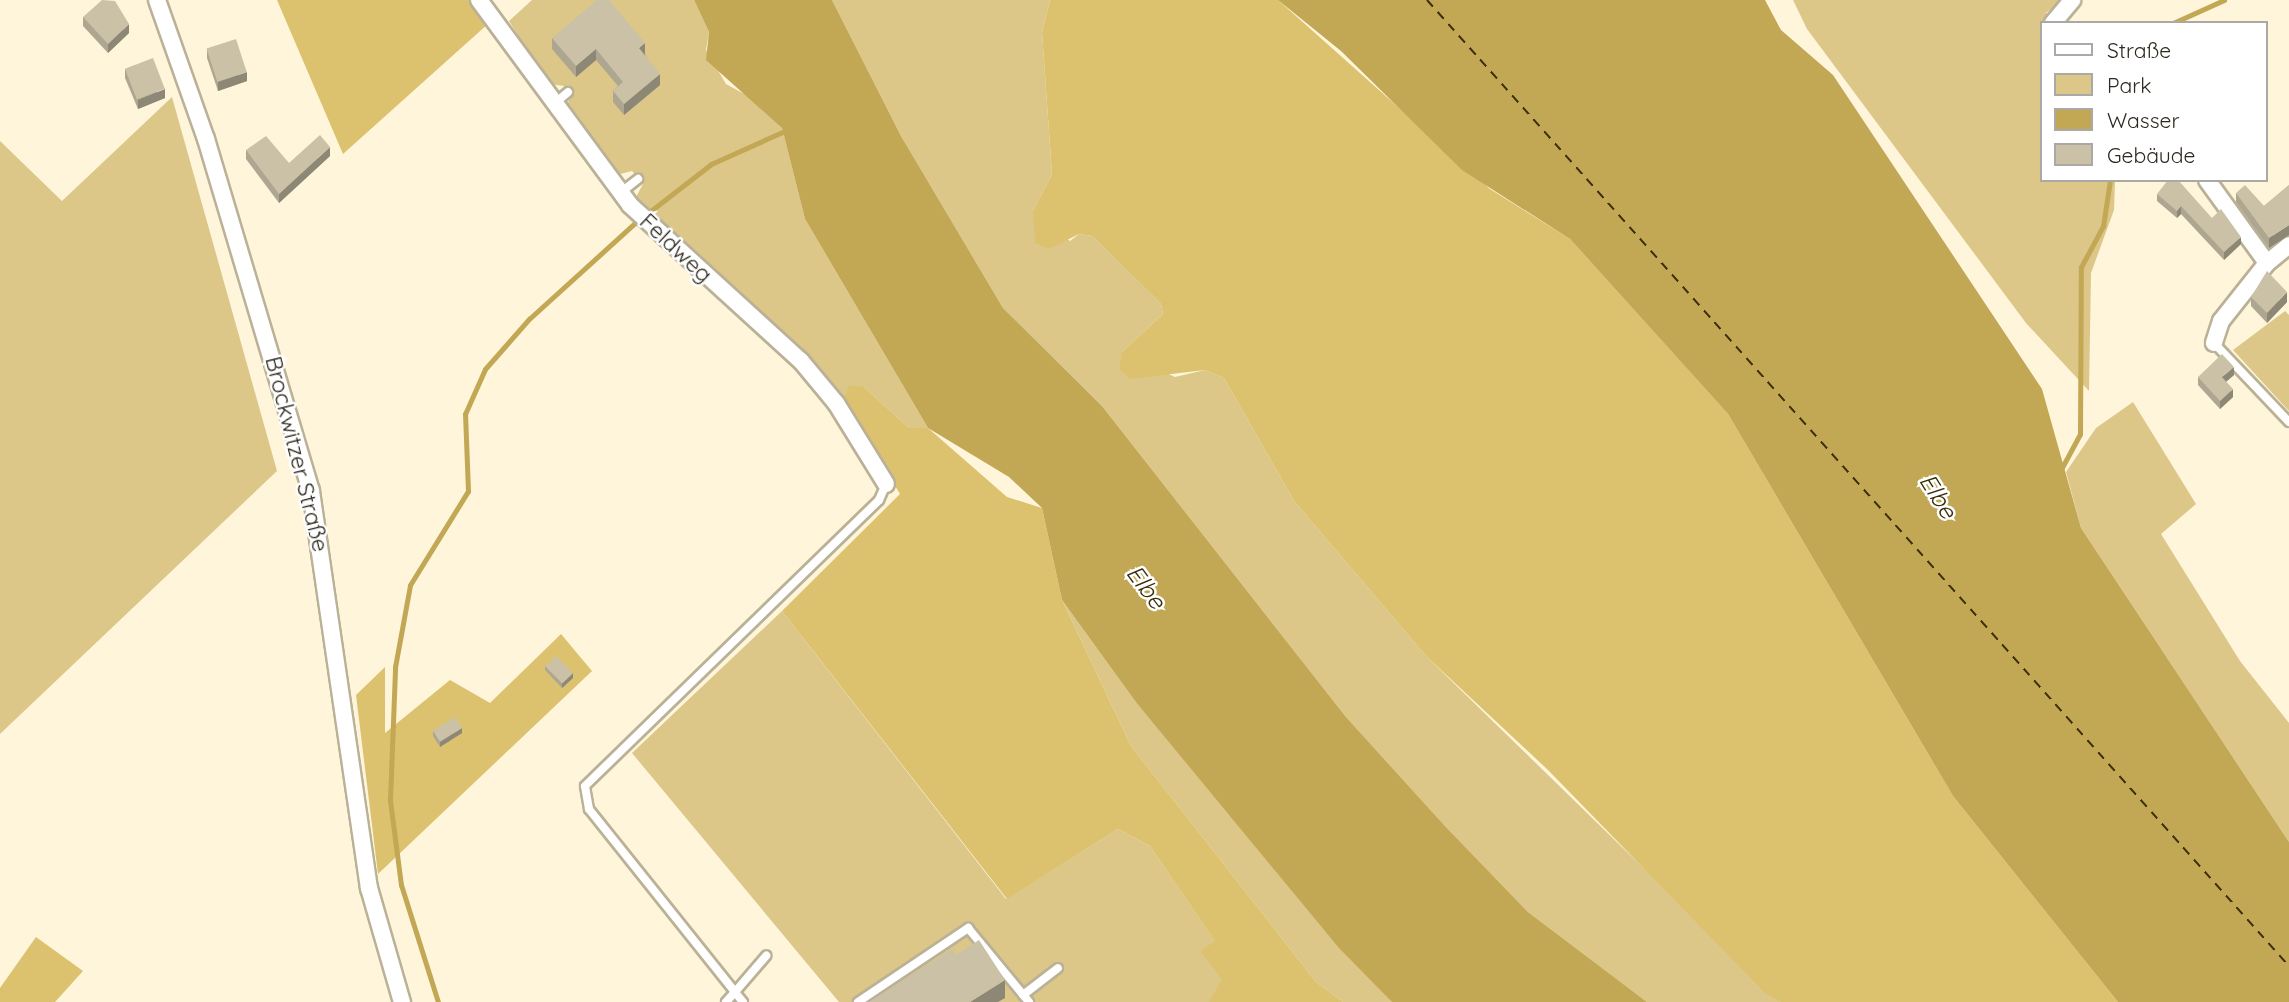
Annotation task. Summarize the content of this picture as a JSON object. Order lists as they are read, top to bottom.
{
  "streets": {
    "street": ["Feldweg", "Brockwitzer Straße"]
  },
  "water": ["Elbe"],
  "legend": [
    "Straße",
    "Park",
    "Wasser",
    "Gebäude"
  ]
}
